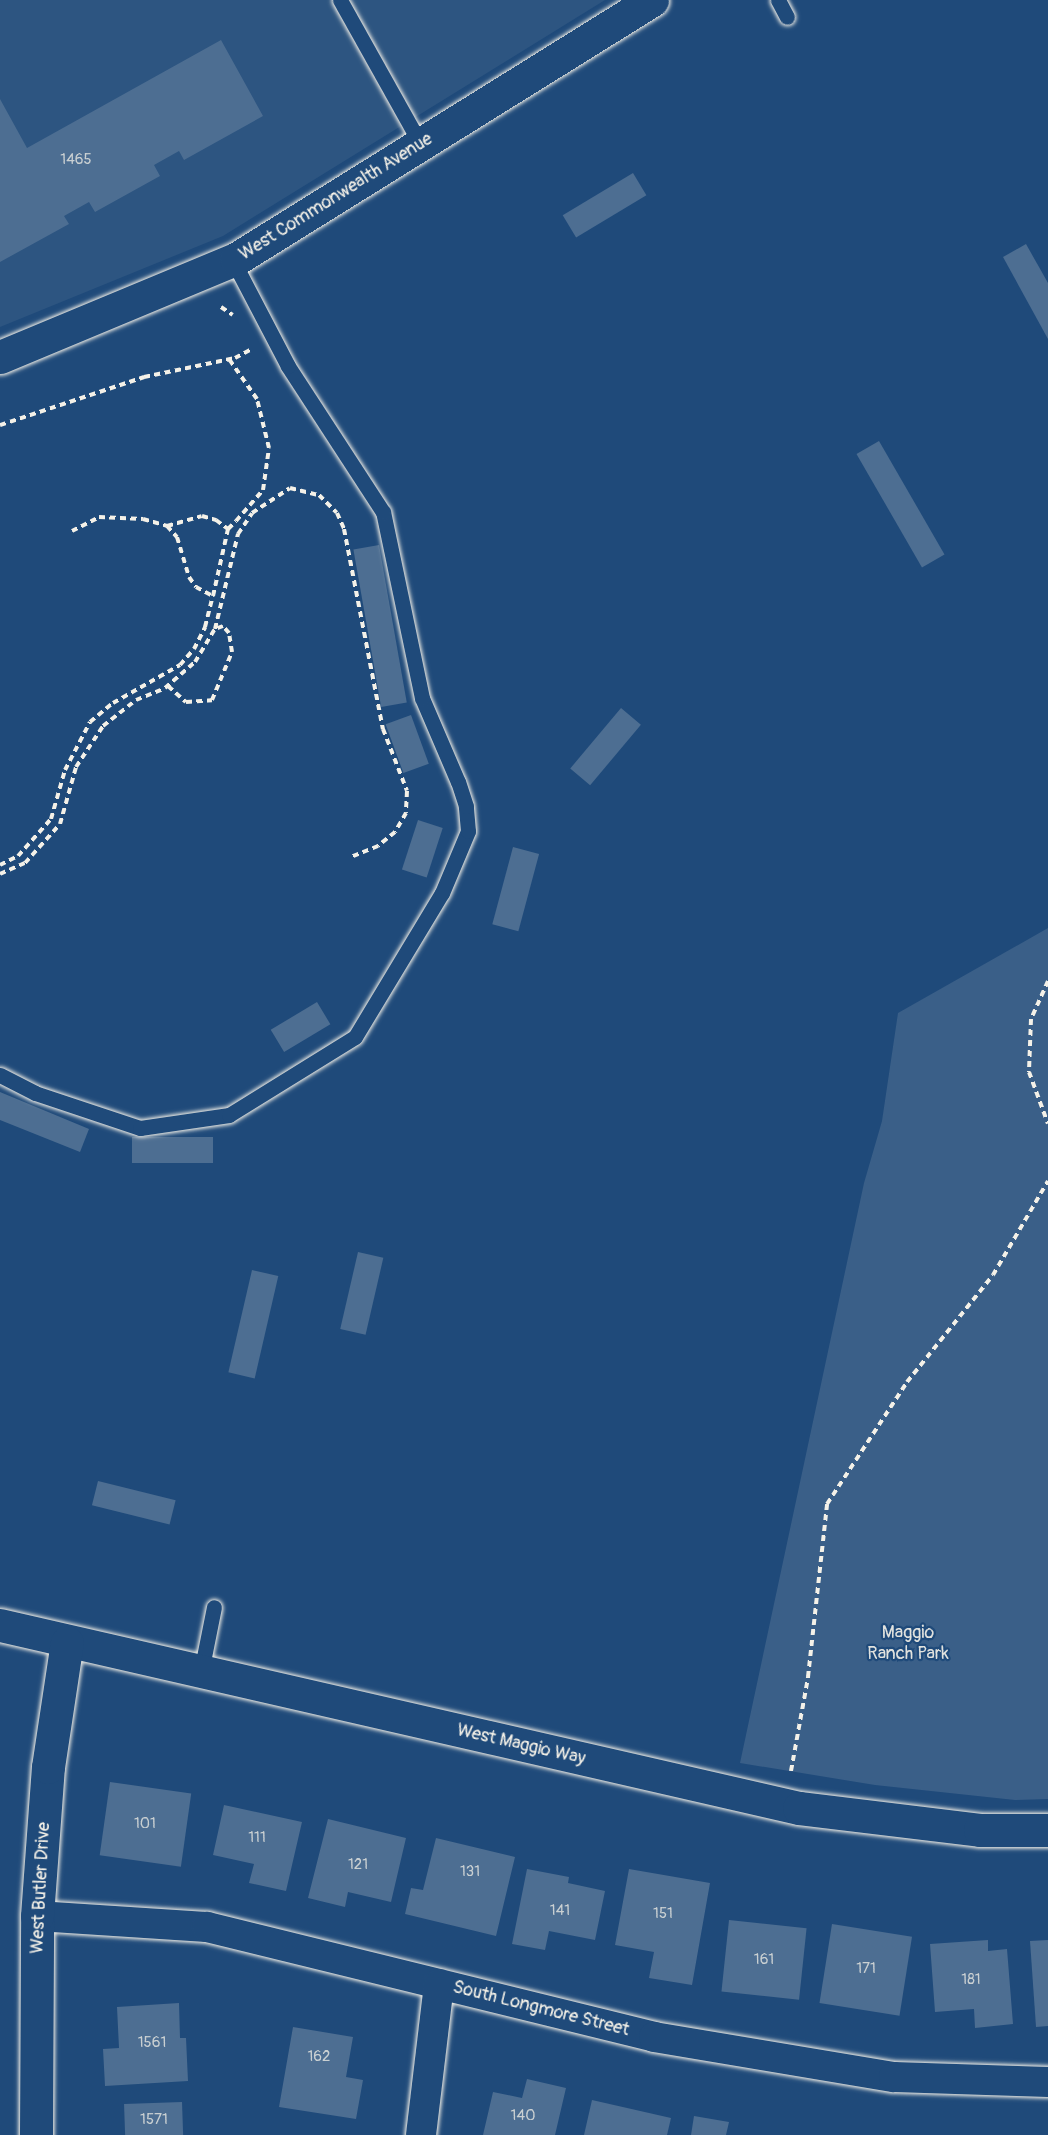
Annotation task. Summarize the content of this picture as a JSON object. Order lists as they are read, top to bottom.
{
  "streets": {
    "street": [
      "West Commonwealth Avenue",
      "West Maggio Way",
      "West Butler Drive",
      "South Longmore Street"
    ]
  },
  "crossings": [
    ["West Maggio Way", "West Butler Drive"],
    ["West Butler Drive", "South Longmore Street"]
  ],
  "parks": ["Maggio Ranch Park"],
  "house_numbers": [
    "1465",
    "101",
    "111",
    "121",
    "131",
    "141",
    "151",
    "161",
    "171",
    "181",
    "1561",
    "162",
    "140",
    "1571"
  ]
}
